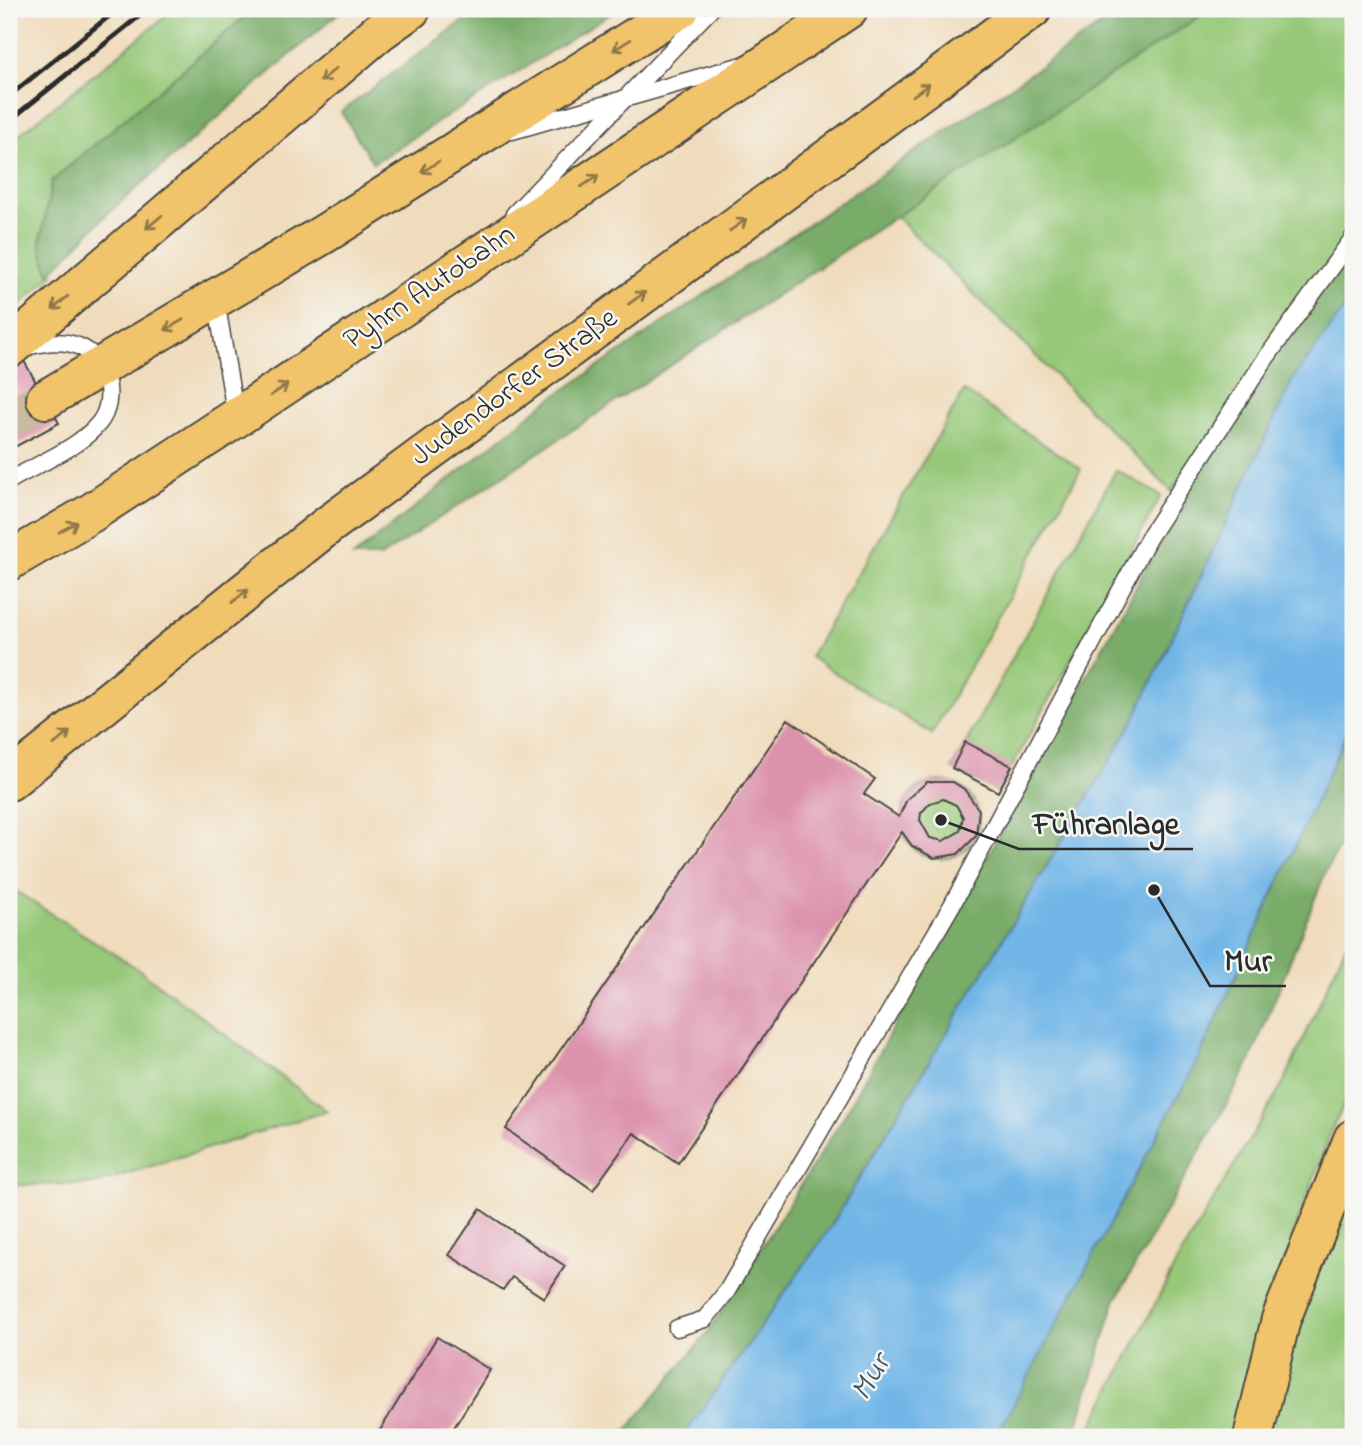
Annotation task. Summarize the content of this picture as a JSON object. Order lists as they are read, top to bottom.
{
  "streets": {
    "main road": ["Pyhrn Autobahn", "Judendorfer Straße"]
  },
  "water": ["Mur"],
  "places": ["Führanlage", "Mur"]
}
